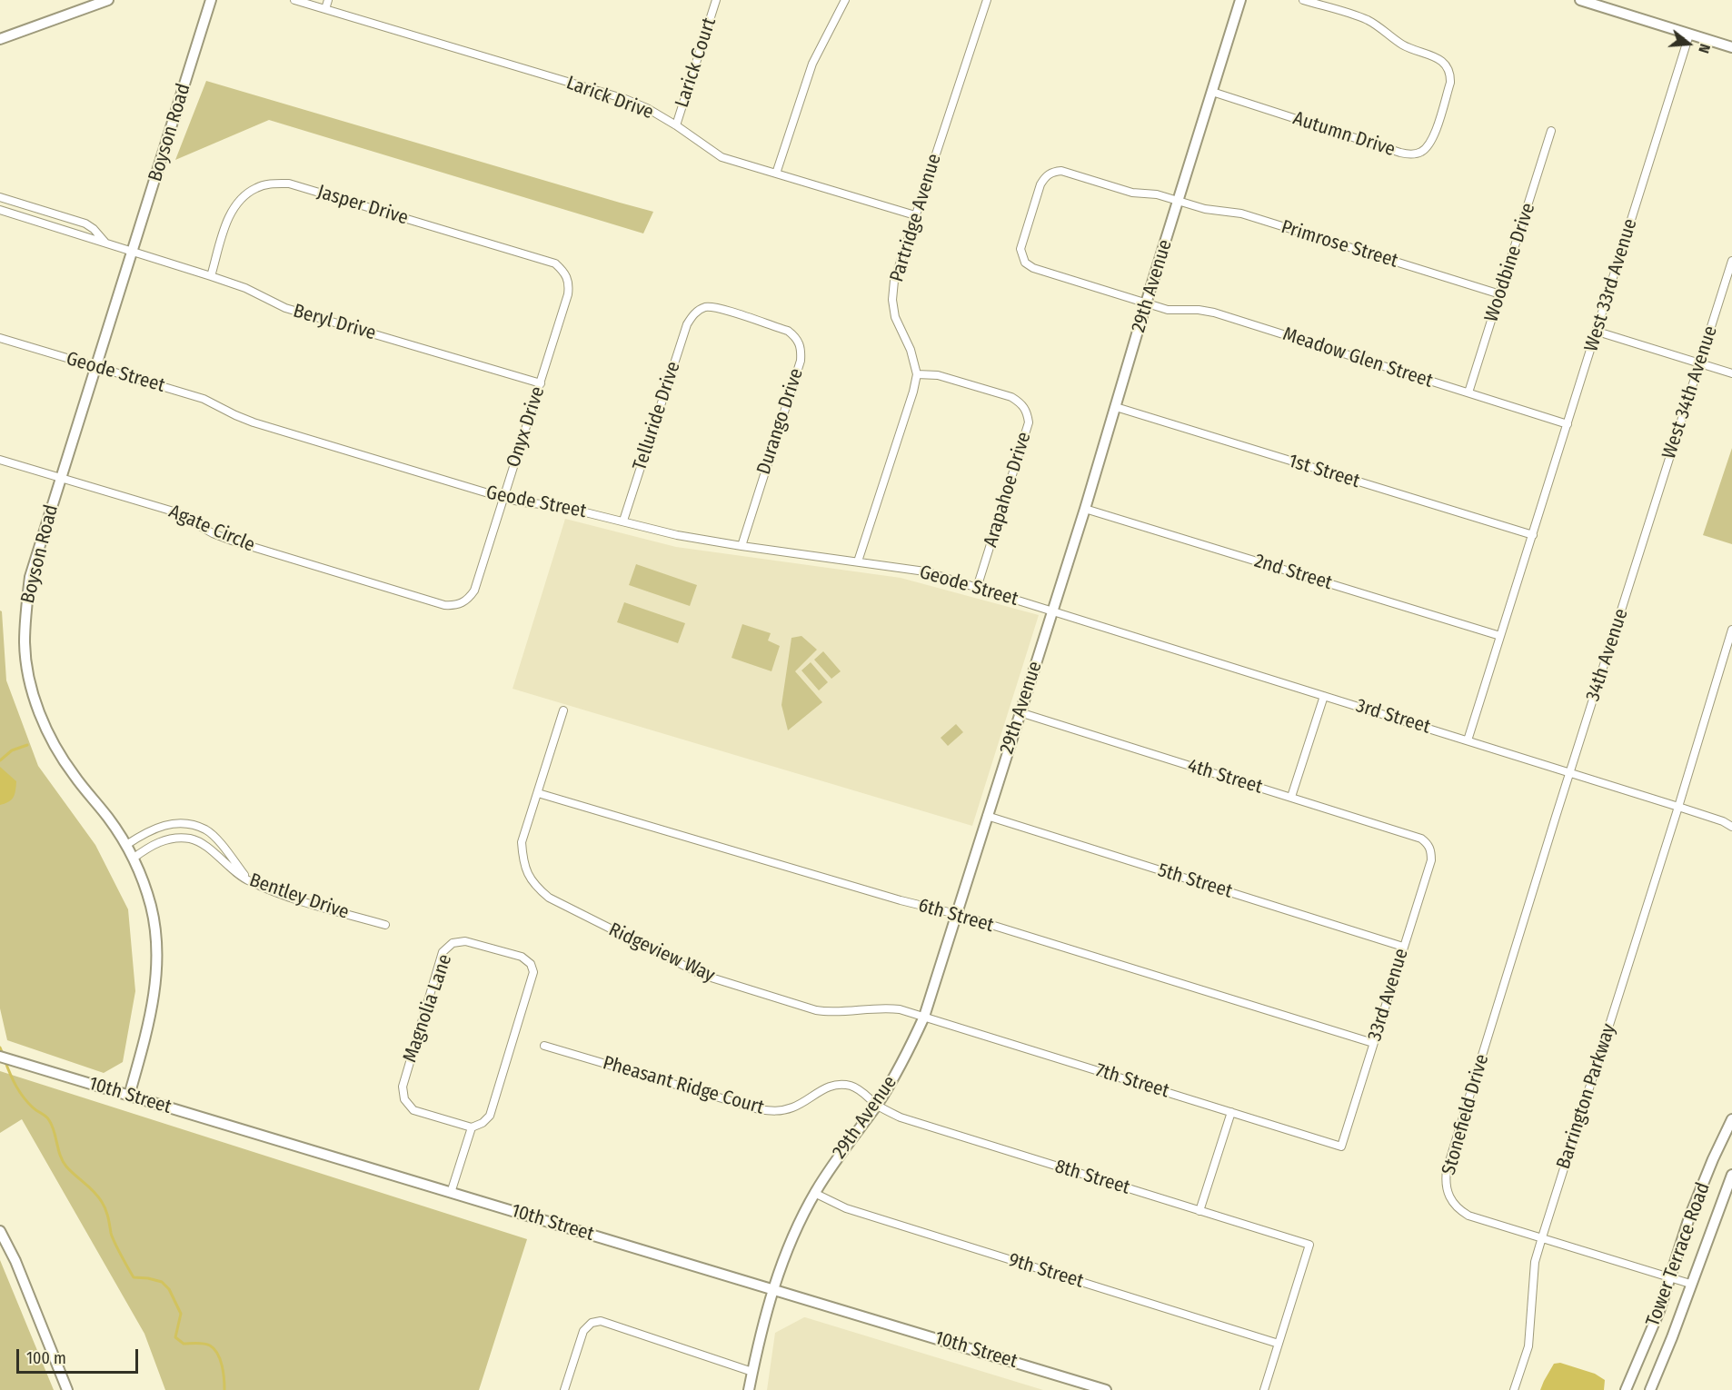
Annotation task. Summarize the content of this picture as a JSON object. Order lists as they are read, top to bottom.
{
  "streets": {
    "street": [
      "Larick Court",
      "Larick Drive",
      "Boyson Road",
      "Autumn Drive",
      "Jasper Drive",
      "Partridge Avenue",
      "Primrose Street",
      "Woodbine Drive",
      "West 33rd Avenue",
      "29th Avenue",
      "Beryl Drive",
      "Meadow Glen Street",
      "Geode Street",
      "West 34th Avenue",
      "Telluride Drive",
      "Durango Drive",
      "Onyx Drive",
      "1st Street",
      "Arapahoe Drive",
      "Agate Circle",
      "2nd Street",
      "34th Avenue",
      "3rd Street",
      "4th Street",
      "5th Street",
      "Bentley Drive",
      "6th Street",
      "Ridgeview Way",
      "33rd Avenue",
      "Magnolia Lane",
      "7th Street",
      "Pheasant Ridge Court",
      "10th Street",
      "Barrington Parkway",
      "Stonefield Drive",
      "8th Street",
      "Tower Terrace Road",
      "9th Street"
    ]
  },
  "crossings": [
    ["Larick Court", "Larick Drive"],
    ["Larick Drive", "Partridge Avenue"],
    ["Boyson Road", "Beryl Drive"],
    ["Boyson Road", "Geode Street"],
    ["Boyson Road", "Agate Circle"],
    ["Boyson Road", "Bentley Drive"],
    ["Boyson Road", "10th Street"],
    ["Autumn Drive", "29th Avenue"],
    ["Jasper Drive", "Beryl Drive"],
    ["Jasper Drive", "Onyx Drive"],
    ["Partridge Avenue", "Geode Street"],
    ["Partridge Avenue", "Arapahoe Drive"],
    ["Primrose Street", "Woodbine Drive"],
    ["Primrose Street", "29th Avenue"],
    ["Primrose Street", "Meadow Glen Street"],
    ["Woodbine Drive", "Meadow Glen Street"],
    ["West 33rd Avenue", "Meadow Glen Street"],
    ["West 33rd Avenue", "1st Street"],
    ["29th Avenue", "Meadow Glen Street"],
    ["29th Avenue", "Geode Street"],
    ["29th Avenue", "1st Street"],
    ["29th Avenue", "2nd Street"],
    ["29th Avenue", "3rd Street"],
    ["29th Avenue", "4th Street"],
    ["29th Avenue", "5th Street"],
    ["29th Avenue", "6th Street"],
    ["29th Avenue", "Ridgeview Way"],
    ["29th Avenue", "7th Street"],
    ["29th Avenue", "Pheasant Ridge Court"],
    ["29th Avenue", "10th Street"],
    ["29th Avenue", "8th Street"],
    ["29th Avenue", "9th Street"],
    ["Beryl Drive", "Onyx Drive"],
    ["Geode Street", "Telluride Drive"],
    ["Geode Street", "Durango Drive"],
    ["Geode Street", "Onyx Drive"],
    ["Geode Street", "Arapahoe Drive"],
    ["Geode Street", "3rd Street"],
    ["West 34th Avenue", "34th Avenue"],
    ["Telluride Drive", "Durango Drive"],
    ["Onyx Drive", "Agate Circle"],
    ["34th Avenue", "3rd Street"],
    ["34th Avenue", "Stonefield Drive"],
    ["3rd Street", "Barrington Parkway"],
    ["4th Street", "33rd Avenue"],
    ["5th Street", "33rd Avenue"],
    ["6th Street", "Ridgeview Way"],
    ["6th Street", "33rd Avenue"],
    ["Ridgeview Way", "7th Street"],
    ["33rd Avenue", "7th Street"],
    ["Pheasant Ridge Court", "8th Street"],
    ["Barrington Parkway", "Stonefield Drive"],
    ["Stonefield Drive", "Tower Terrace Road"],
    ["8th Street", "9th Street"]
  ],
  "scale_bar": "100 m",
  "north": "right"
}
